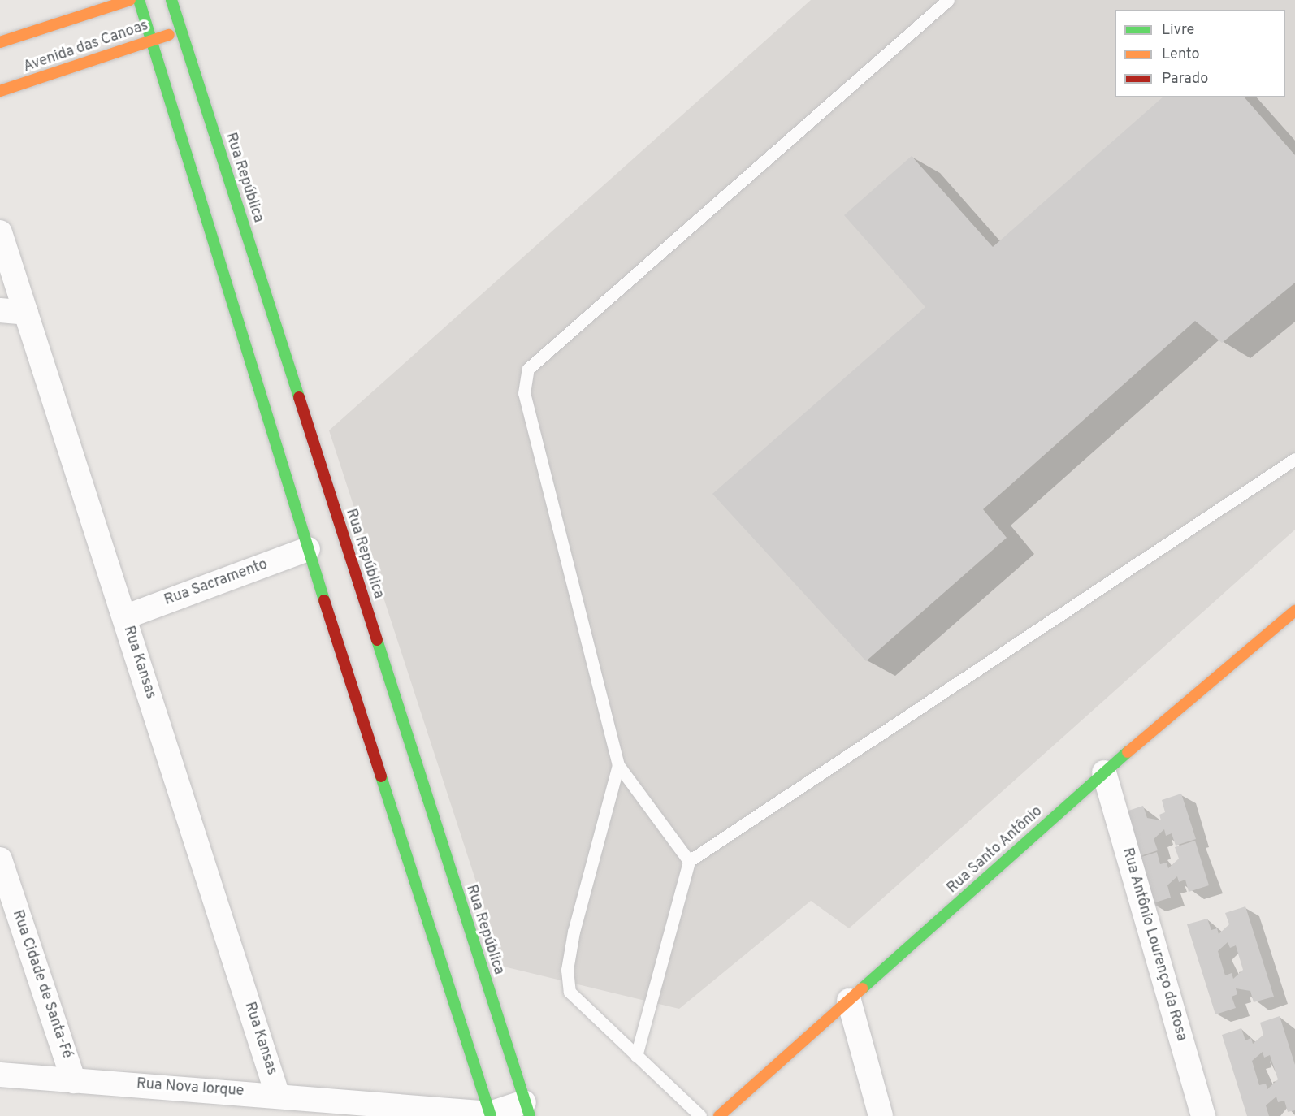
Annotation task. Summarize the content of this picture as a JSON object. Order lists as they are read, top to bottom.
{
  "streets": {
    "main road": ["Avenida das Canoas", "Rua República", "Rua Santo Antônio"],
    "street": [
      "Rua Sacramento",
      "Rua Kansas",
      "Rua Antônio Lourenço da Rosa",
      "Rua Cidade de Santa-Fé",
      "Rua Nova Iorque"
    ]
  },
  "crossings": [
    ["Avenida das Canoas", "Rua República"],
    ["Rua República", "Rua Nova Iorque"],
    ["Rua Sacramento", "Rua Kansas"],
    ["Rua Kansas", "Rua Nova Iorque"],
    ["Rua Santo Antônio", "Rua Antônio Lourenço da Rosa"],
    ["Rua Cidade de Santa-Fé", "Rua Nova Iorque"]
  ],
  "legend": ["Livre", "Lento", "Parado"]
}
